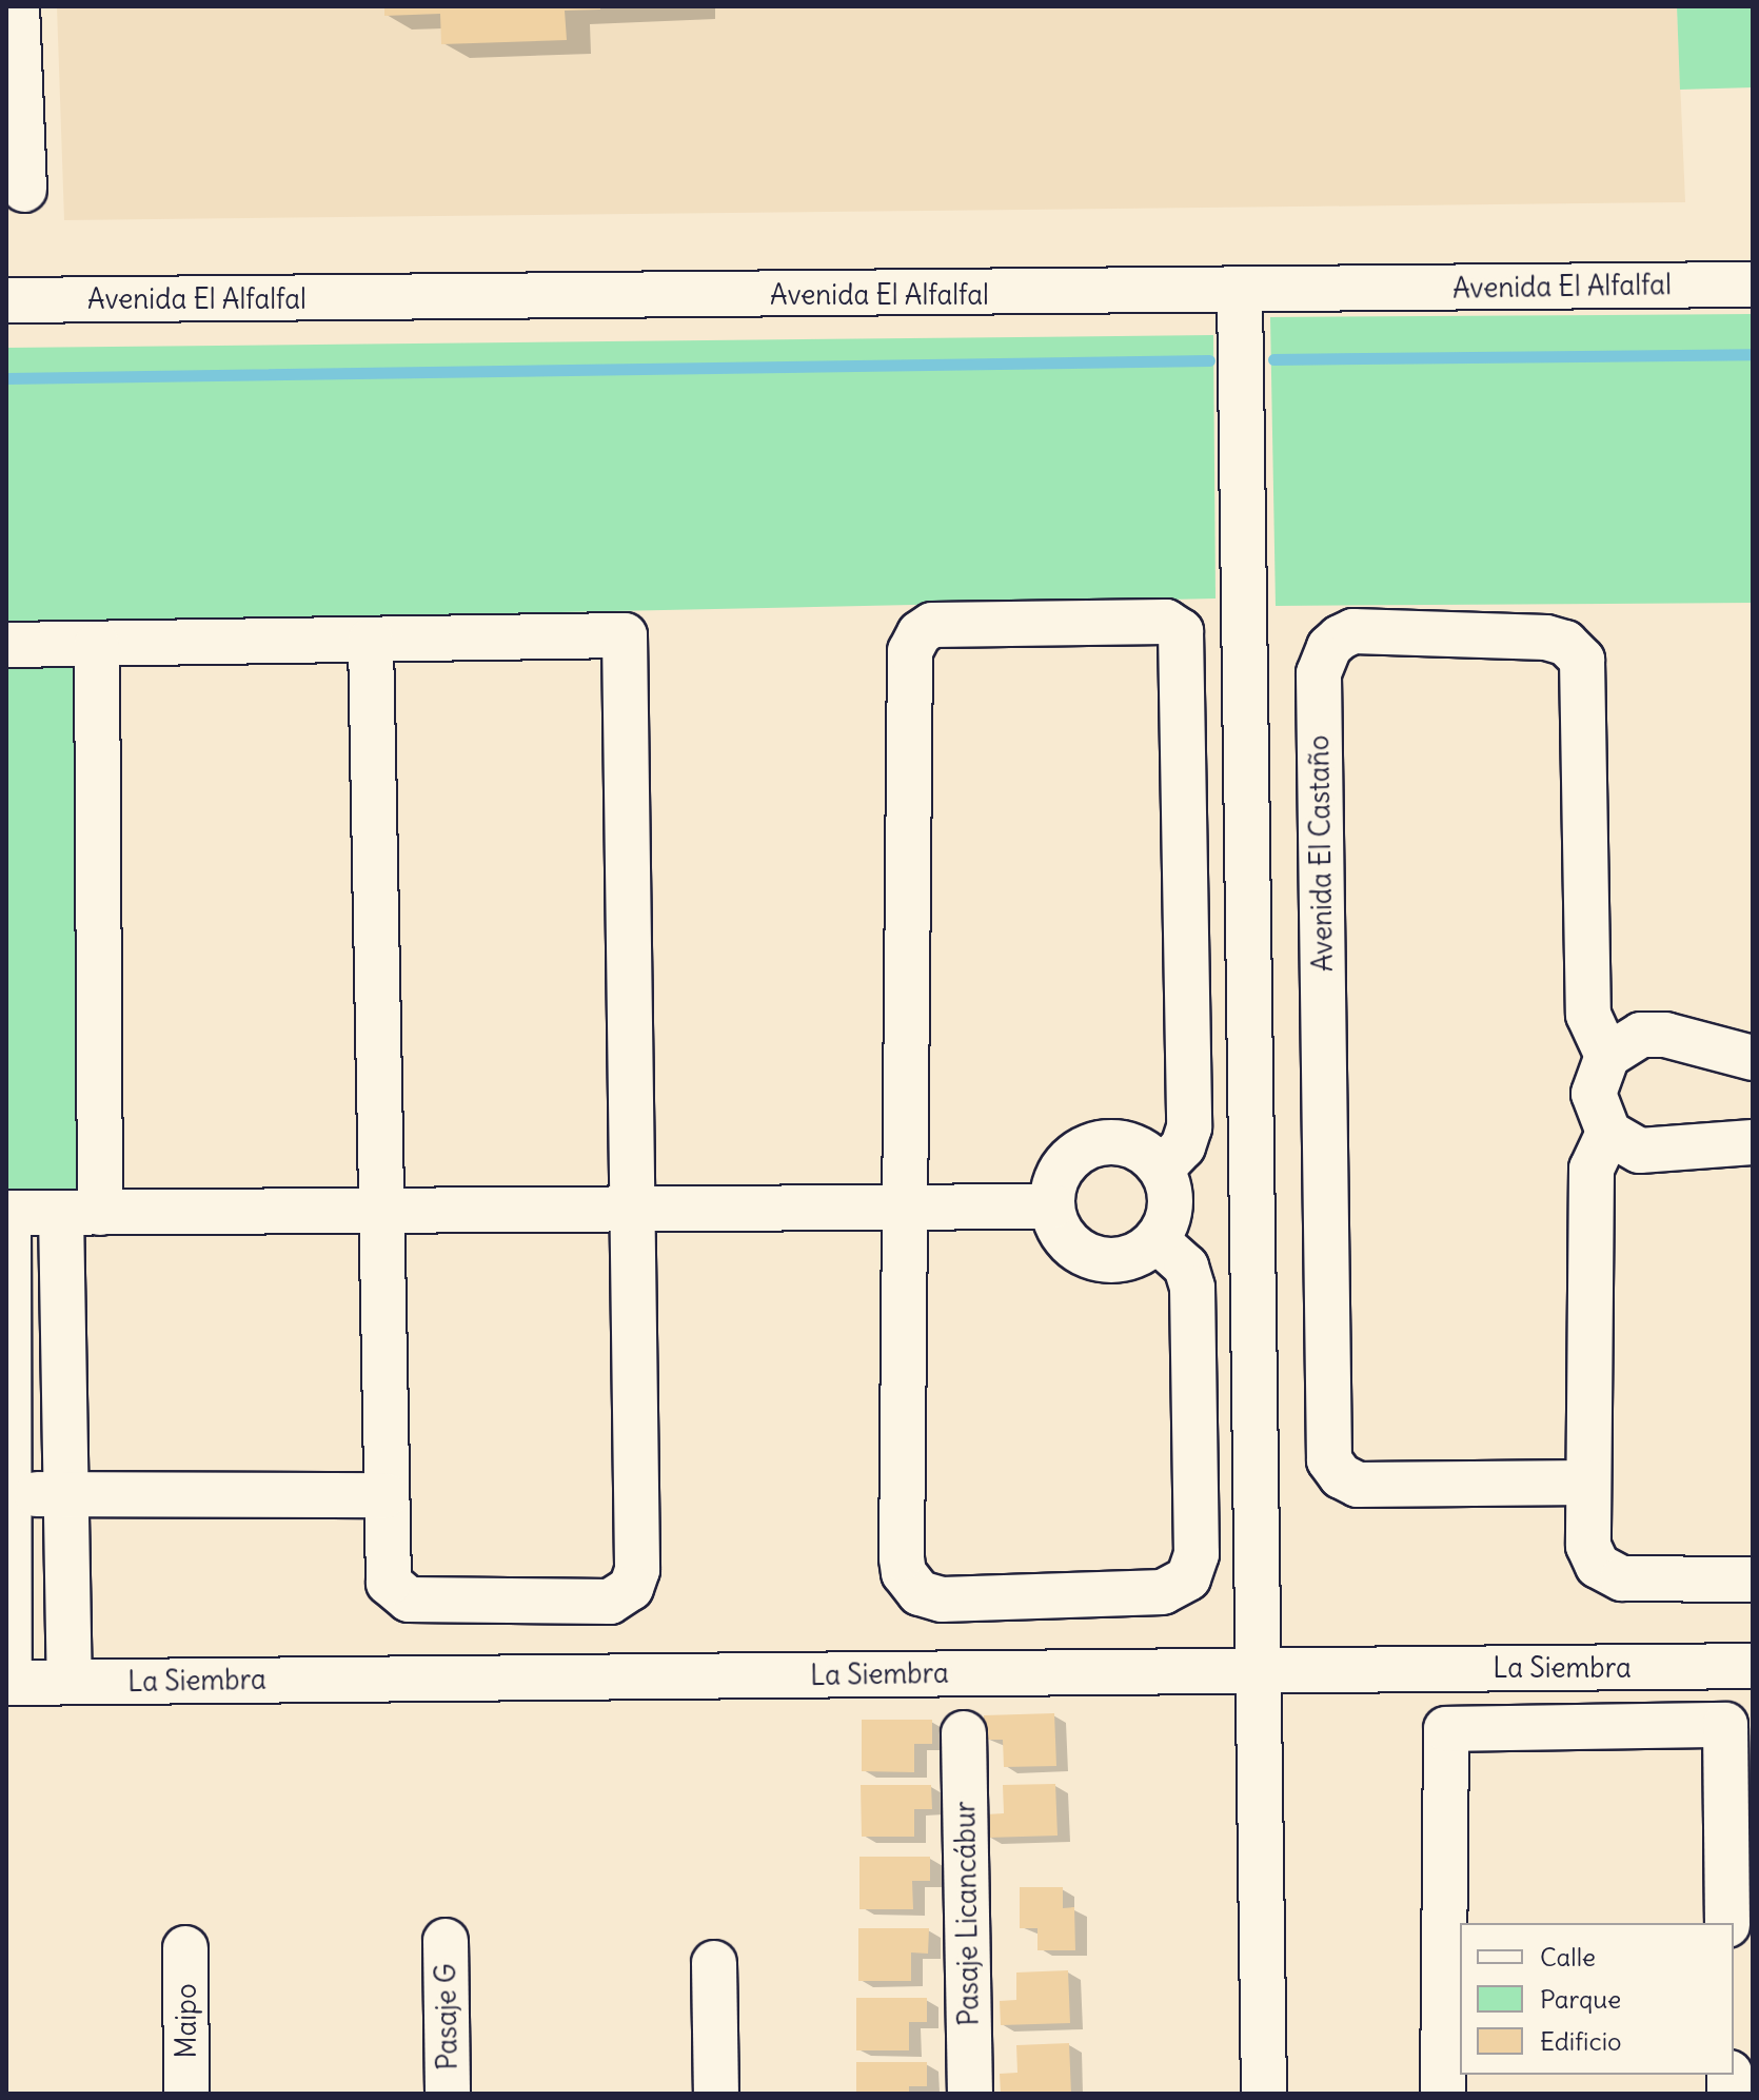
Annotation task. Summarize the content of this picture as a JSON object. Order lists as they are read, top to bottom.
{
  "streets": {
    "street": [
      "Avenida El Alfalfal",
      "Avenida El Castaño",
      "La Siembra",
      "Pasaje Licancábur",
      "Pasaje G",
      "Maipo"
    ]
  },
  "legend": ["Calle", "Parque", "Edificio"]
}
